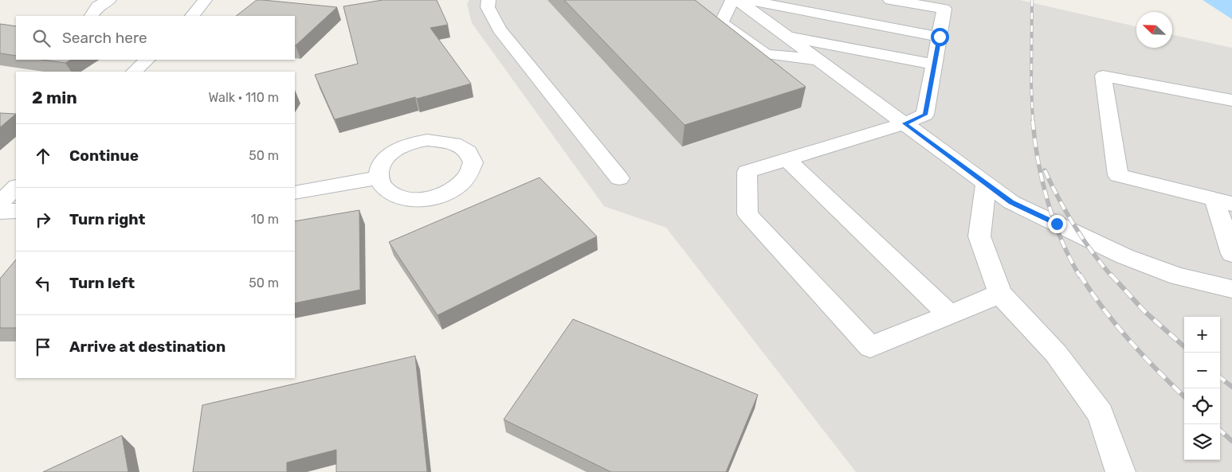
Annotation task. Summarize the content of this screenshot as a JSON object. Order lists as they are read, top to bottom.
{
  "north": "top left",
  "page": {
    "search": "Search here",
    "heading": ["2 min", "Walk · 110 m"],
    "list": [
      ["Continue", "50 m"],
      ["Turn right", "10 m"],
      ["Turn left", "50 m"],
      "Arrive at destination"
    ],
    "map_buttons": ["+", "−"]
  }
}
